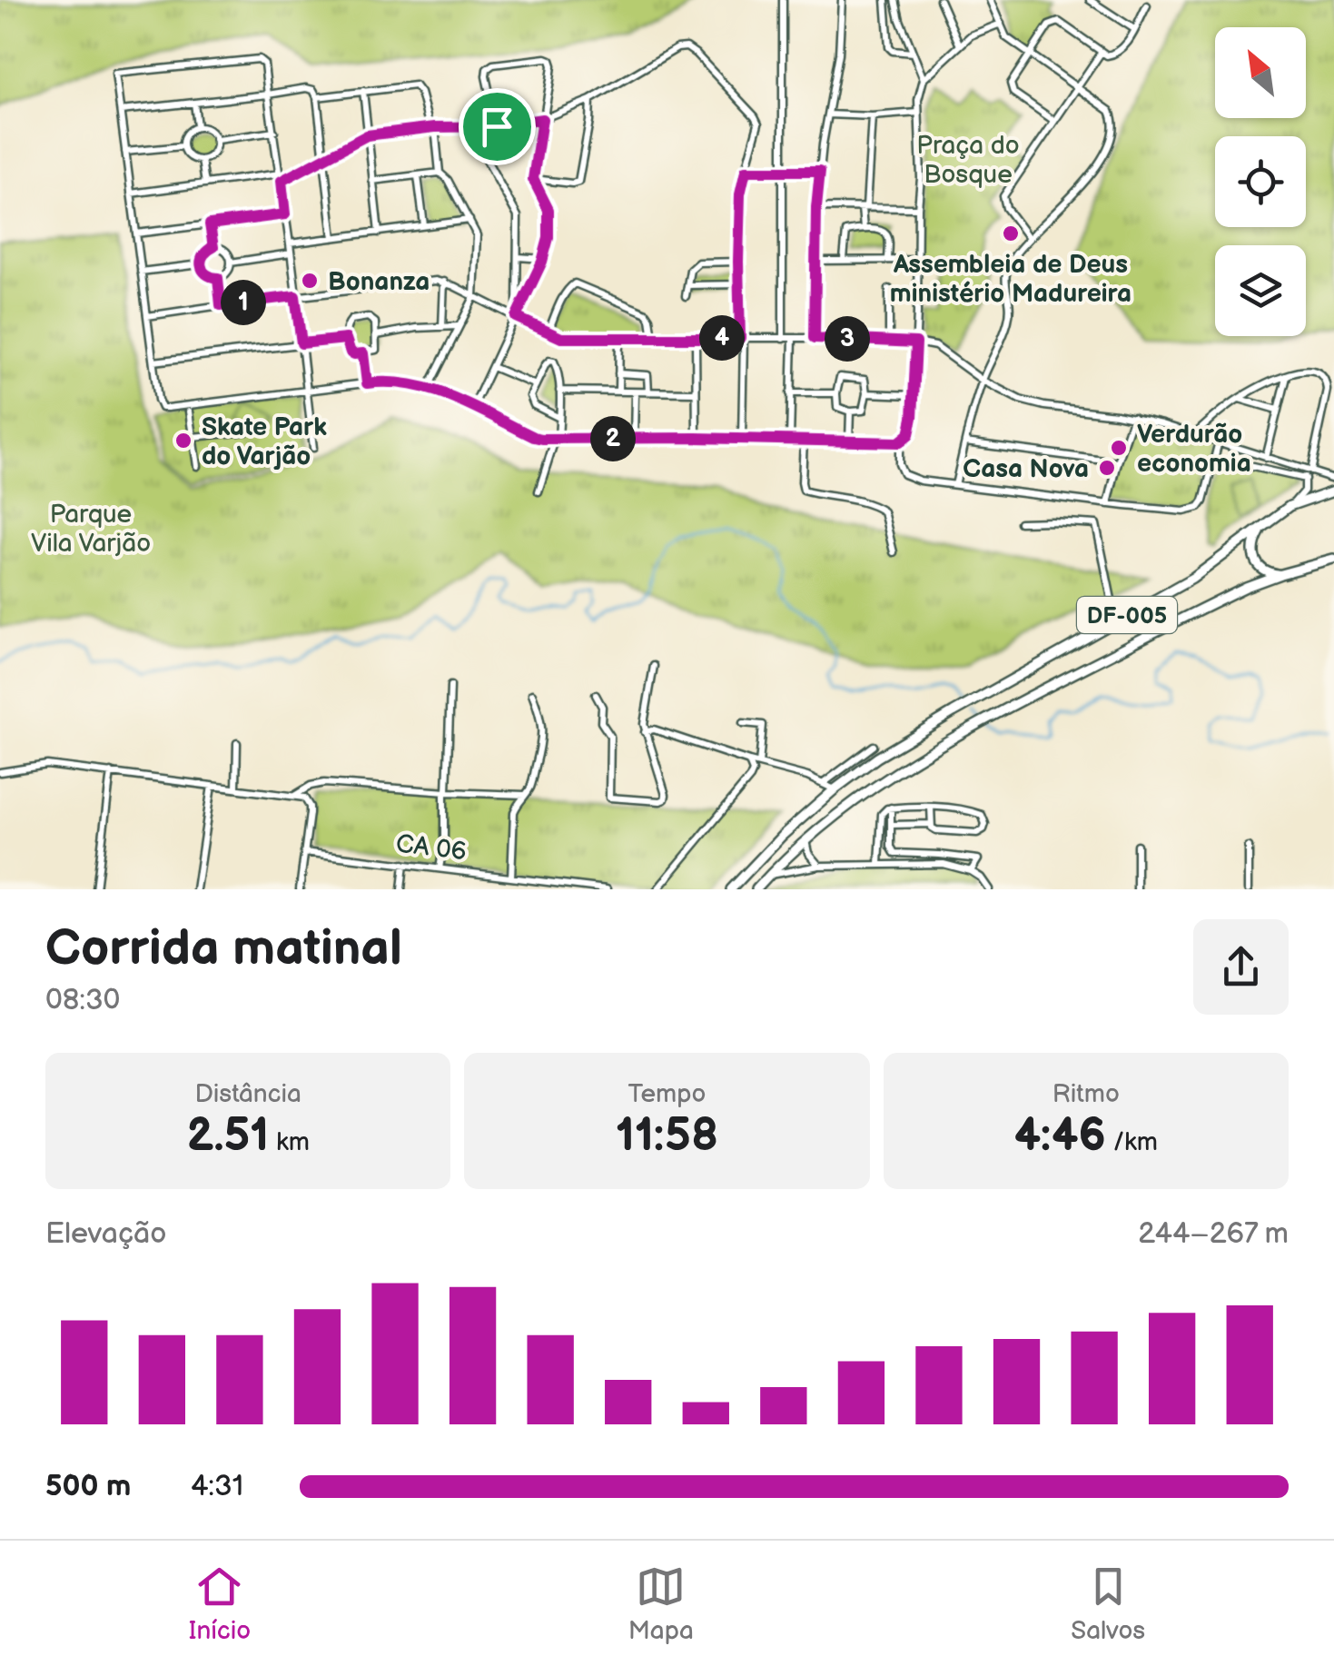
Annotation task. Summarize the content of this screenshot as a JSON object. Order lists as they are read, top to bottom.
{
  "streets": {
    "main road": ["DF-005"],
    "street": ["CA 06"]
  },
  "parks": ["Praça do Bosque", "Parque Vila Varjão"],
  "places": [
    "Assembleia de Deus ministério Madureira",
    "Bonanza",
    "Skate Park do Varjão",
    "Verdurão economia",
    "Casa Nova"
  ],
  "north": "top left",
  "page": {
    "pins": [
      "1",
      "4",
      "3",
      "2"
    ],
    "heading": ["Corrida matinal", "08:30"],
    "stats": [
      ["Distância", "2.51 km"],
      ["Tempo", "11:58"],
      ["Ritmo", "4:46 /km"]
    ],
    "chart": ["Elevação", "244–267 m"],
    "list": [
      {
        "name": "500 m",
        "note": "4:31"
      }
    ],
    "tabs": ["Início", "Mapa", "Salvos"]
  }
}
